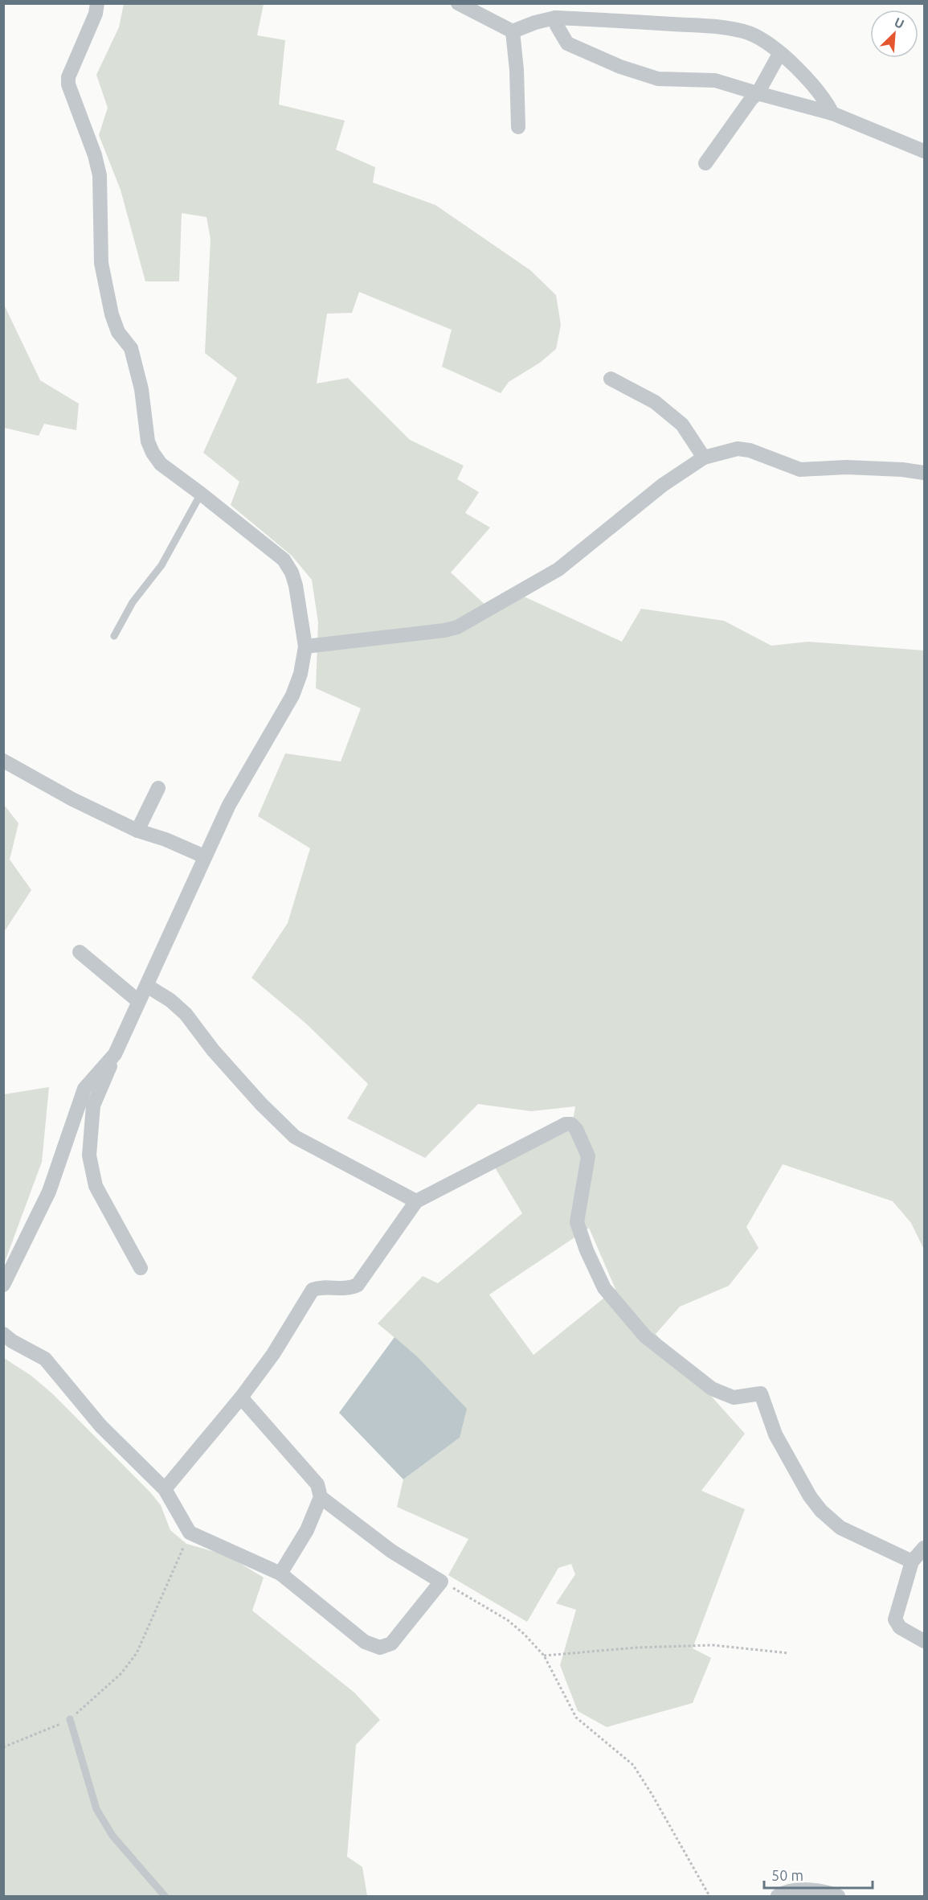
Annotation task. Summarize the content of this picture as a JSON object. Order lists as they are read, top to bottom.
{
  "scale_bar": "50 m",
  "north": "top right"
}
